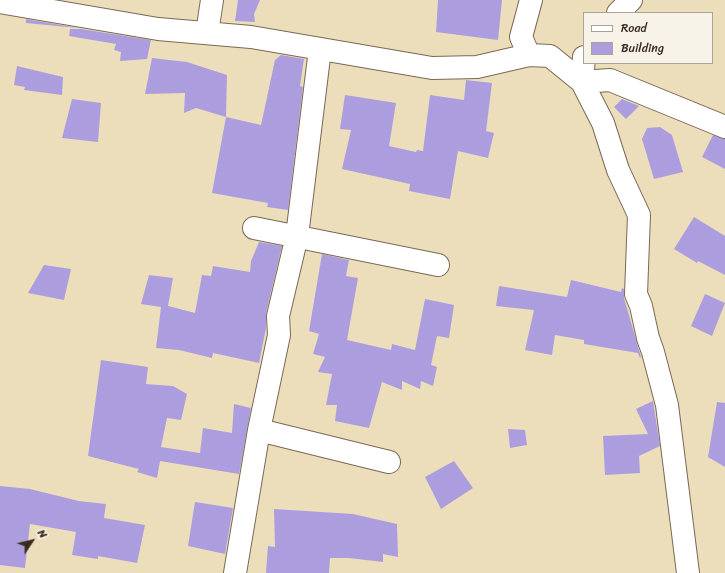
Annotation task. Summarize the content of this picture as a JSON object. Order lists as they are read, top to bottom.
{
  "legend": ["Road", "Building"],
  "north": "top right"
}
